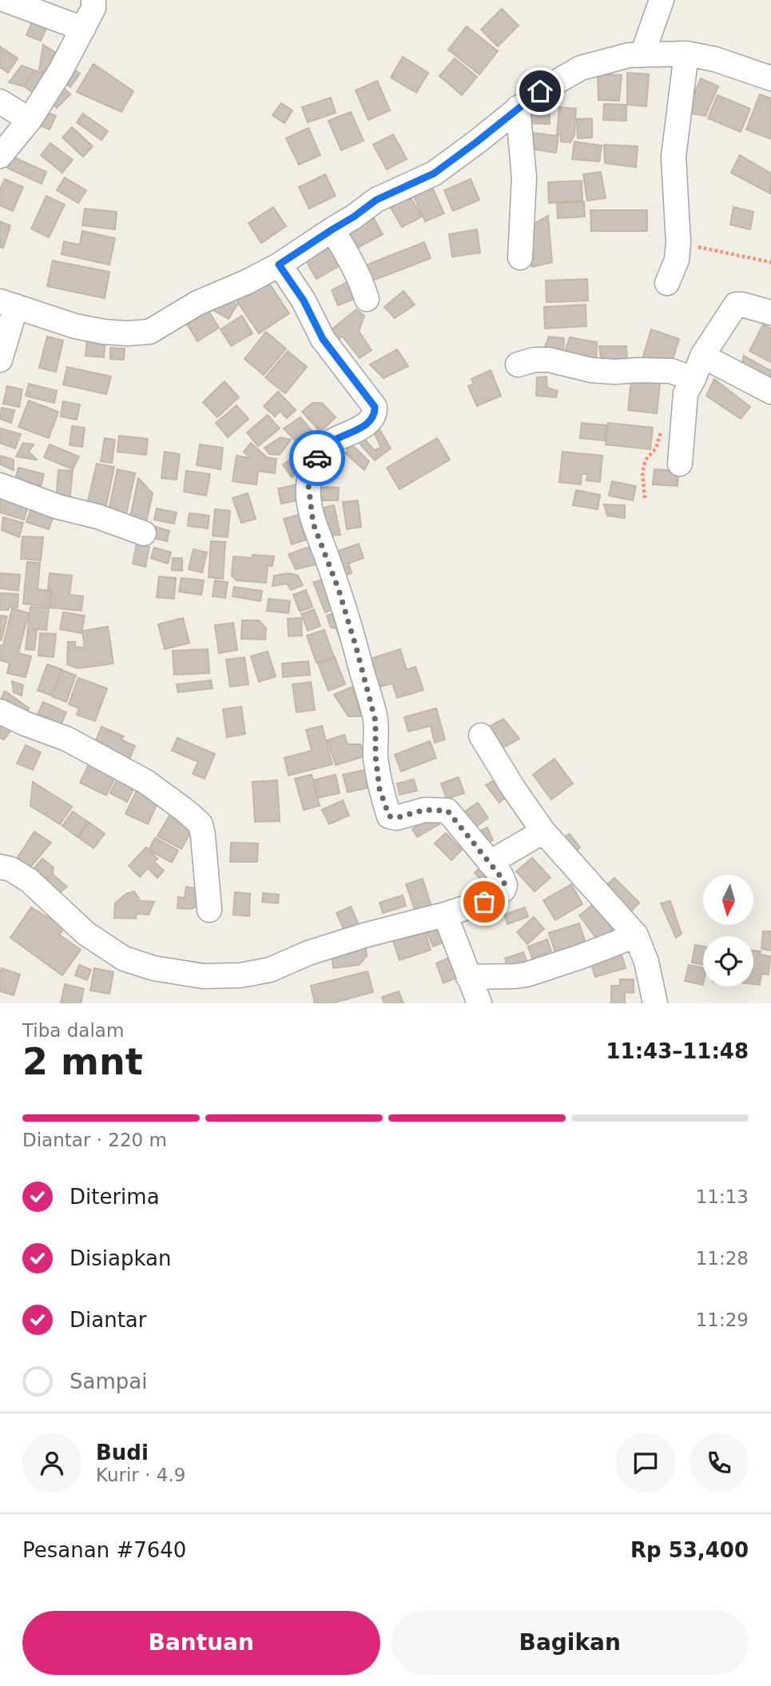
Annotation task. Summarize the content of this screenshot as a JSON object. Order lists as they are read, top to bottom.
{
  "north": "bottom",
  "page": {
    "heading": ["2 mnt", "Tiba dalam", "11:43–11:48"],
    "panel": [
      "Budi",
      "Kurir · 4.9",
      "Pesanan #7640",
      "Rp 53,400"
    ],
    "bar": "Diantar · 220 m",
    "list": [
      ["Diterima", "11:13"],
      ["Disiapkan", "11:28"],
      ["Diantar", "11:29"],
      "Sampai"
    ],
    "buttons": ["Bantuan", "Bagikan"]
  }
}
